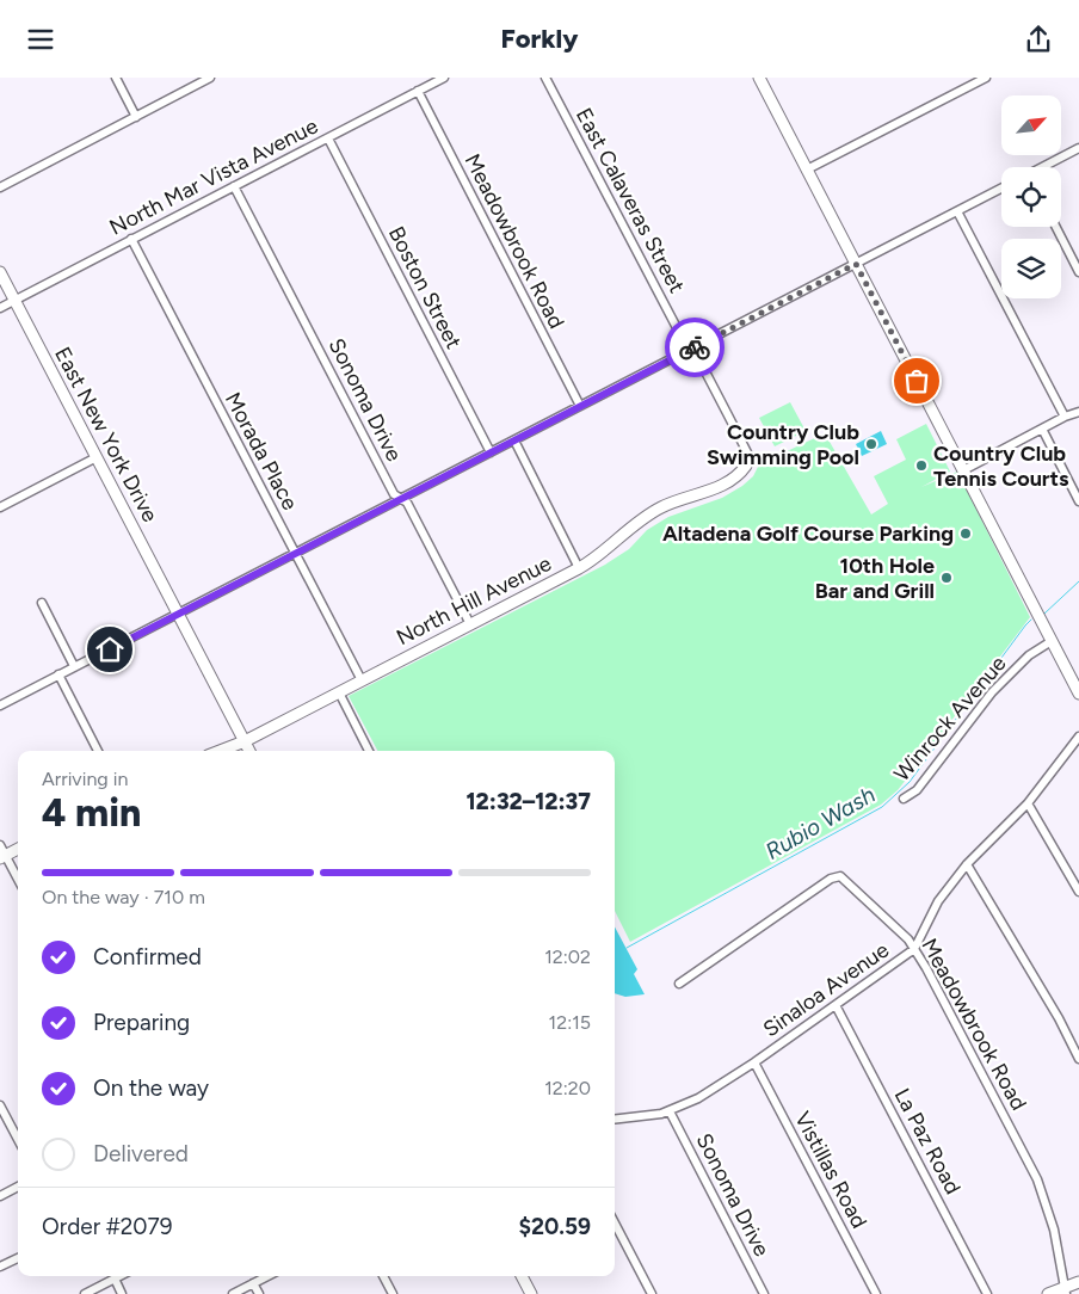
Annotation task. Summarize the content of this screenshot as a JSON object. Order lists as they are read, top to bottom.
{
  "streets": {
    "street": [
      "North Mar Vista Avenue",
      "East Calaveras Street",
      "Meadowbrook Road",
      "Boston Street",
      "Sonoma Drive",
      "East New York Drive",
      "Morada Place",
      "North Hill Avenue",
      "Winrock Avenue",
      "Sinaloa Avenue",
      "La Paz Road",
      "Vistillas Road"
    ]
  },
  "crossings": [
    ["North Mar Vista Avenue", "Meadowbrook Road"],
    ["North Mar Vista Avenue", "Boston Street"],
    ["North Mar Vista Avenue", "Sonoma Drive"],
    ["North Mar Vista Avenue", "East New York Drive"],
    ["North Mar Vista Avenue", "Morada Place"],
    ["East Calaveras Street", "North Hill Avenue"],
    ["Meadowbrook Road", "Sinaloa Avenue"],
    ["Sonoma Drive", "North Hill Avenue"],
    ["Sonoma Drive", "Sinaloa Avenue"],
    ["East New York Drive", "North Hill Avenue"],
    ["Morada Place", "North Hill Avenue"],
    ["Sinaloa Avenue", "La Paz Road"],
    ["Sinaloa Avenue", "Vistillas Road"]
  ],
  "water": ["Rubio Wash"],
  "places": [
    "Country Club Swimming Pool",
    "Country Club Tennis Courts",
    "Altadena Golf Course Parking",
    "10th Hole Bar and Grill"
  ],
  "north": "top right",
  "page": {
    "header": "Forkly",
    "heading": ["4 min", "Arriving in", "12:32–12:37"],
    "panel": ["Order #2079", "$20.59"],
    "bar": "On the way · 710 m",
    "list": [
      ["Confirmed", "12:02"],
      ["Preparing", "12:15"],
      ["On the way", "12:20"],
      "Delivered"
    ]
  }
}
